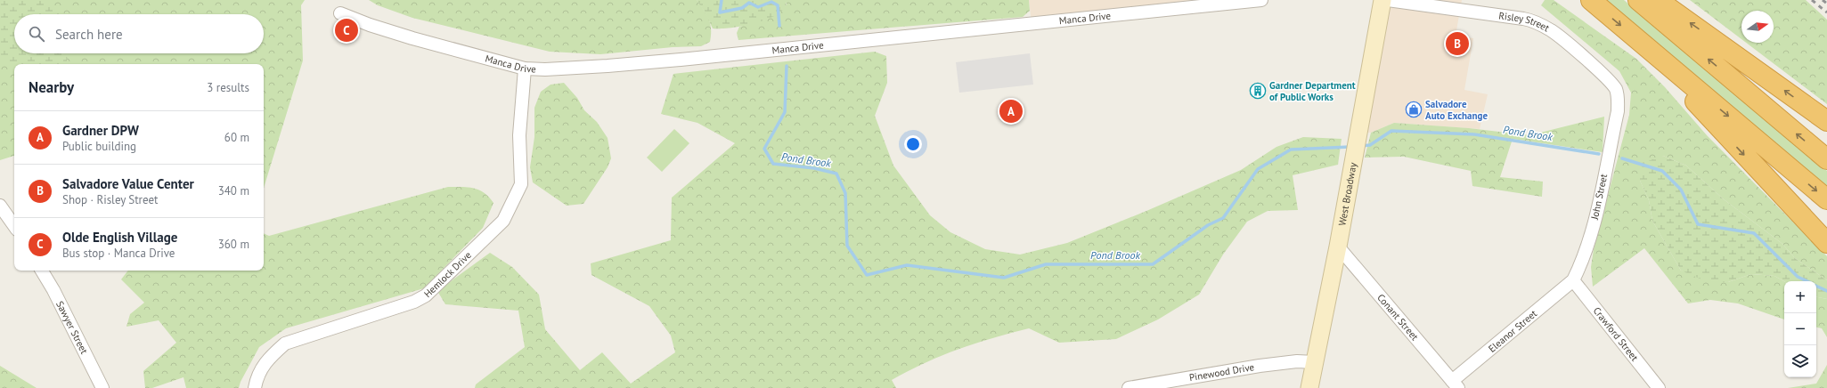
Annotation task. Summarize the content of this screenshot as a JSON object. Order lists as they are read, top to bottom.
{
  "streets": {
    "main road": ["West Broadway"],
    "street": [
      "Manca Drive",
      "Risley Street",
      "John Street",
      "Hemlock Drive",
      "Conant Street",
      "Sawyer Street",
      "Eleanor Street",
      "Crawford Street",
      "Pinewood Drive"
    ]
  },
  "crossings": [
    ["Manca Drive", "Hemlock Drive"],
    ["Risley Street", "John Street"],
    ["West Broadway", "Conant Street"],
    ["West Broadway", "Pinewood Drive"],
    ["John Street", "Eleanor Street"],
    ["John Street", "Crawford Street"],
    ["Conant Street", "Eleanor Street"],
    ["Eleanor Street", "Crawford Street"]
  ],
  "water": ["Pond Brook"],
  "places": {
    "building": ["Gardner Department of Public Works"],
    "shop": ["Salvadore Auto Exchange"]
  },
  "north": "right",
  "page": {
    "search": "Search here",
    "pins": ["C", "B", "A"],
    "heading": ["Nearby", "3 results"],
    "list": [
      {
        "mark": "A",
        "name": "Gardner DPW",
        "note": "Public building",
        "value": "60 m"
      },
      {
        "mark": "B",
        "name": "Salvadore Value Center",
        "note": "Shop · Risley Street",
        "value": "340 m"
      },
      {
        "mark": "C",
        "name": "Olde English Village",
        "note": "Bus stop · Manca Drive",
        "value": "360 m"
      }
    ],
    "map_buttons": ["+", "−"]
  }
}
